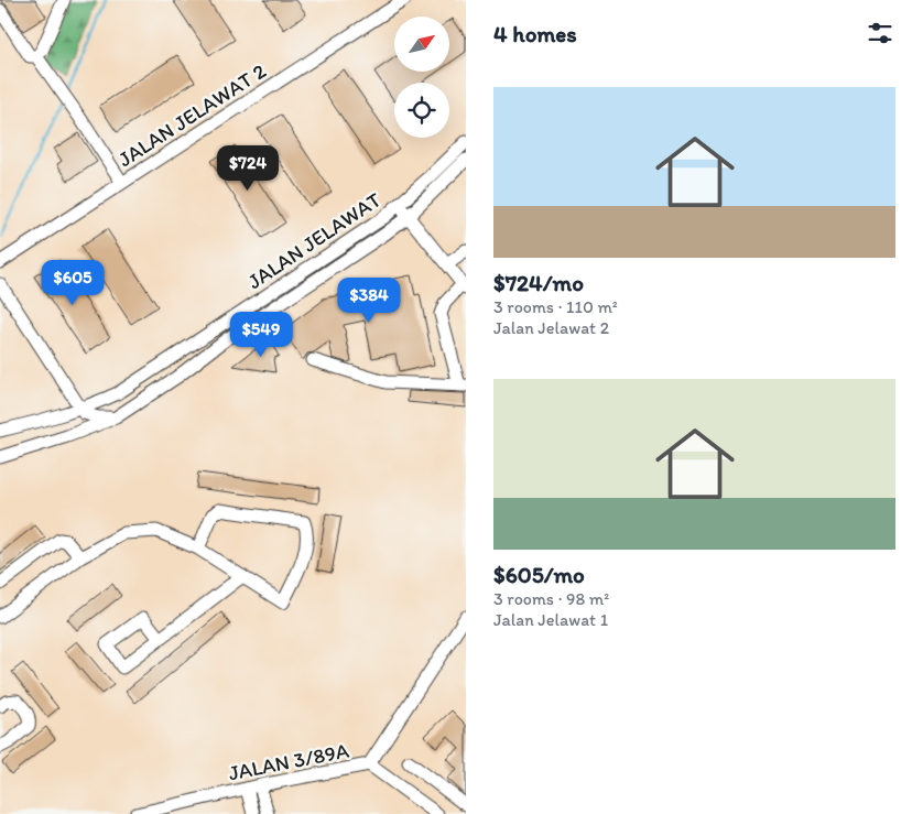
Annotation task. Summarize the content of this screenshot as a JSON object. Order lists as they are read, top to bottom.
{
  "streets": {
    "street": ["JALAN JELAWAT 2", "JALAN JELAWAT", "JALAN 3/89A"]
  },
  "north": "top right",
  "page": {
    "heading": "4 homes",
    "list": [
      {
        "name": "$724/mo",
        "note": "3 rooms · 110 m² · Jalan Jelawat 2"
      },
      {
        "name": "$605/mo",
        "note": "3 rooms · 98 m² · Jalan Jelawat 1"
      }
    ],
    "price": [
      "$724",
      "$605",
      "$384",
      "$549"
    ]
  }
}
